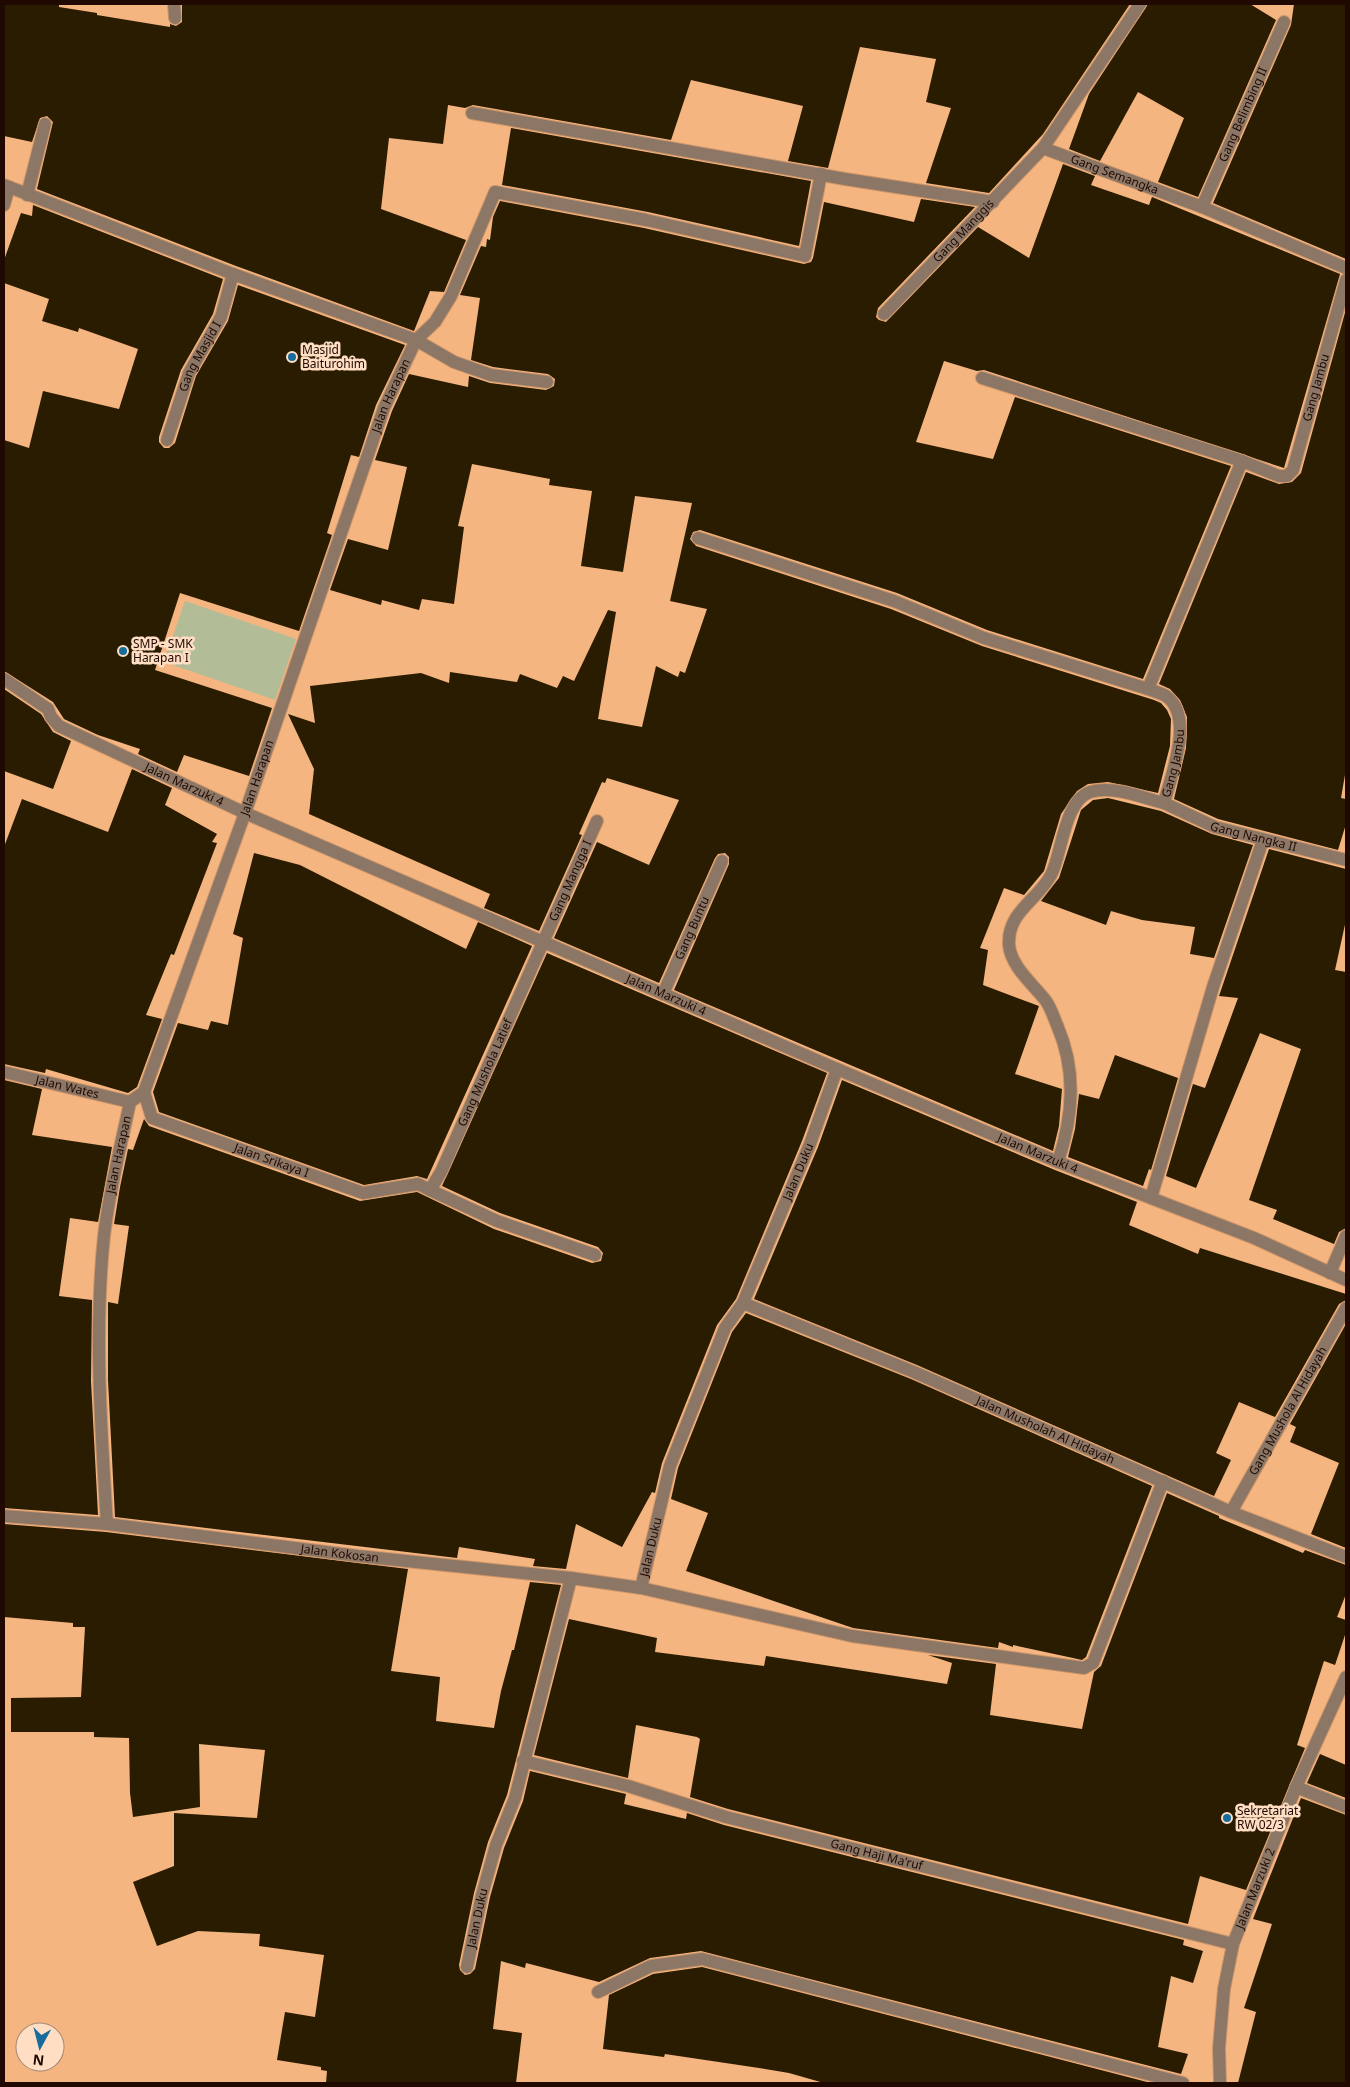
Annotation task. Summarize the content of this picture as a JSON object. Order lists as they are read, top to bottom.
{
  "streets": {
    "street": [
      "Gang Belimbing II",
      "Gang Semangka",
      "Gang Manggis",
      "Gang Masjid I",
      "Gang Jambu",
      "Jalan Harapan",
      "Jalan Marzuki 4",
      "Gang Nangka II",
      "Gang Mangga I",
      "Gang Buntu",
      "Gang Mushola Latief",
      "Jalan Wates",
      "Jalan Srikaya I",
      "Jalan Duku",
      "Gang Mushola Al Hidayah",
      "Jalan Musholah Al Hidayah",
      "Jalan Kokosan",
      "Gang Haji Ma'ruf",
      "Jalan Marzuki 2"
    ]
  },
  "crossings": [
    ["Gang Belimbing II", "Gang Semangka"],
    ["Gang Semangka", "Gang Manggis"],
    ["Gang Jambu", "Jalan Marzuki 4"],
    ["Gang Jambu", "Gang Nangka II"],
    ["Jalan Harapan", "Jalan Marzuki 4"],
    ["Jalan Harapan", "Jalan Wates"],
    ["Jalan Harapan", "Jalan Srikaya I"],
    ["Jalan Harapan", "Jalan Kokosan"],
    ["Jalan Marzuki 4", "Gang Mangga I"],
    ["Jalan Marzuki 4", "Gang Buntu"],
    ["Jalan Marzuki 4", "Gang Mushola Latief"],
    ["Jalan Marzuki 4", "Jalan Duku"],
    ["Gang Mangga I", "Gang Mushola Latief"],
    ["Gang Mushola Latief", "Jalan Srikaya I"],
    ["Jalan Duku", "Jalan Musholah Al Hidayah"],
    ["Jalan Duku", "Jalan Kokosan"],
    ["Jalan Duku", "Gang Haji Ma'ruf"],
    ["Gang Mushola Al Hidayah", "Jalan Musholah Al Hidayah"],
    ["Gang Haji Ma'ruf", "Jalan Marzuki 2"]
  ],
  "places": ["Masjid Baiturohim", "SMP - SMK Harapan I", "Sekretariat RW 02/3"],
  "north": "bottom"
}
